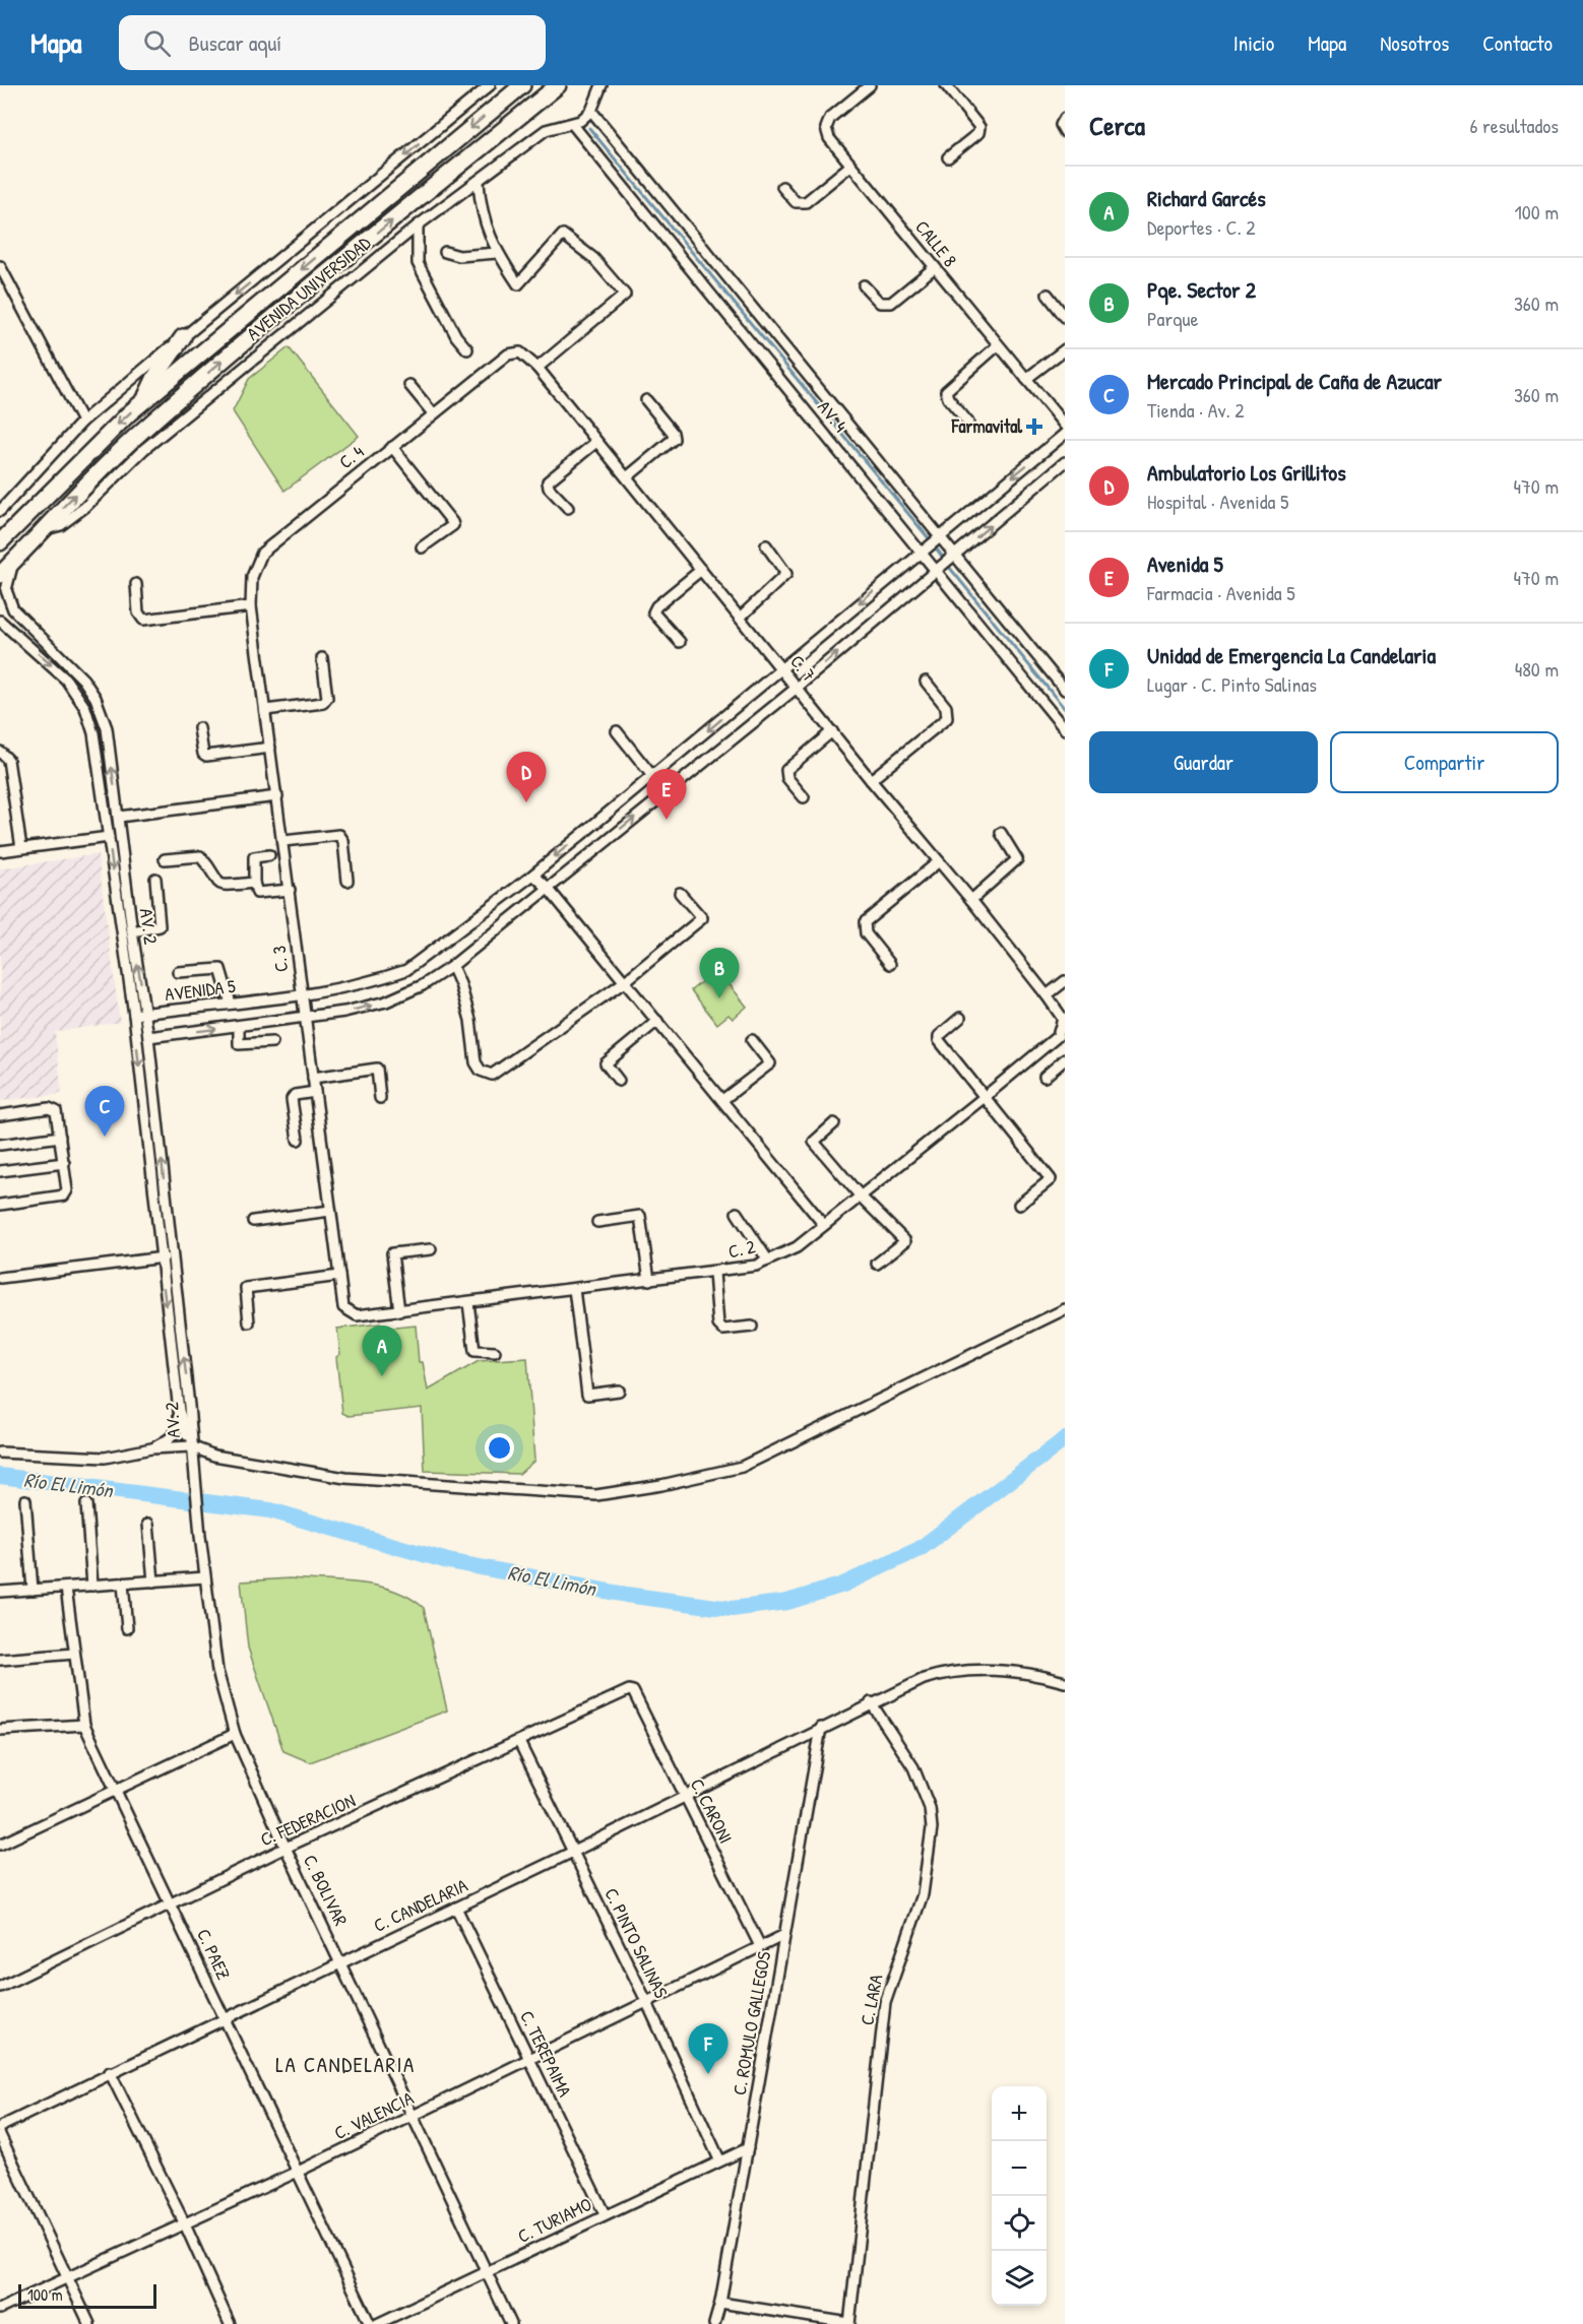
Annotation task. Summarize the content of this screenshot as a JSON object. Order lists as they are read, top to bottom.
{
  "streets": {
    "main road": ["AVENIDA UNIVERSIDAD"],
    "street": [
      "CALLE 8",
      "AV. 4",
      "C. 4",
      "C. 7",
      "AV. 2",
      "C. 3",
      "AVENIDA 5",
      "C. 2",
      "C. CARONI",
      "C. FEDERACION",
      "C. BOLIVAR",
      "C. CANDELARIA",
      "C. PINTO SALINAS",
      "C. PAEZ",
      "C. LARA",
      "C. ROMULO GALLEGOS",
      "C. TEREPAIMA",
      "C. VALENCIA",
      "C. TURIAMO"
    ]
  },
  "crossings": [
    ["AVENIDA UNIVERSIDAD", "AV. 4"],
    ["AVENIDA UNIVERSIDAD", "AV. 2"],
    ["AV. 4", "AVENIDA 5"],
    ["C. 4", "C. 7"],
    ["C. 4", "C. 3"],
    ["C. 7", "AVENIDA 5"],
    ["C. 7", "C. 2"],
    ["AV. 2", "AVENIDA 5"],
    ["AV. 2", "C. BOLIVAR"],
    ["C. 3", "AVENIDA 5"],
    ["C. 3", "C. 2"],
    ["C. CARONI", "C. FEDERACION"],
    ["C. CARONI", "C. CANDELARIA"],
    ["C. CARONI", "C. VALENCIA"],
    ["C. FEDERACION", "C. BOLIVAR"],
    ["C. FEDERACION", "C. PINTO SALINAS"],
    ["C. FEDERACION", "C. PAEZ"],
    ["C. BOLIVAR", "C. CANDELARIA"],
    ["C. BOLIVAR", "C. VALENCIA"],
    ["C. BOLIVAR", "C. TURIAMO"],
    ["C. CANDELARIA", "C. PINTO SALINAS"],
    ["C. CANDELARIA", "C. PAEZ"],
    ["C. CANDELARIA", "C. LARA"],
    ["C. CANDELARIA", "C. ROMULO GALLEGOS"],
    ["C. CANDELARIA", "C. TEREPAIMA"],
    ["C. PINTO SALINAS", "C. VALENCIA"],
    ["C. PINTO SALINAS", "C. TURIAMO"],
    ["C. PAEZ", "C. VALENCIA"],
    ["C. ROMULO GALLEGOS", "C. VALENCIA"],
    ["C. ROMULO GALLEGOS", "C. TURIAMO"],
    ["C. TEREPAIMA", "C. VALENCIA"],
    ["C. TEREPAIMA", "C. TURIAMO"]
  ],
  "districts": ["LA CANDELARIA"],
  "water": ["Río El Limón"],
  "places": {
    "health": ["Farmavital"]
  },
  "scale_bar": "100 m",
  "page": {
    "header": "Mapa",
    "search": "Buscar aquí",
    "nav": [
      "Inicio",
      "Mapa",
      "Nosotros",
      "Contacto"
    ],
    "heading": ["Cerca", "6 resultados"],
    "list": [
      {
        "mark": "A",
        "name": "Richard Garcés",
        "note": "Deportes · C. 2",
        "value": "100 m"
      },
      {
        "mark": "B",
        "name": "Pqe. Sector 2",
        "note": "Parque",
        "value": "360 m"
      },
      {
        "mark": "C",
        "name": "Mercado Principal de Caña de Azucar",
        "note": "Tienda · Av. 2",
        "value": "360 m"
      },
      {
        "mark": "D",
        "name": "Ambulatorio Los Grillitos",
        "note": "Hospital · Avenida 5",
        "value": "470 m"
      },
      {
        "mark": "E",
        "name": "Avenida 5",
        "note": "Farmacia · Avenida 5",
        "value": "470 m"
      },
      {
        "mark": "F",
        "name": "Unidad de Emergencia La Candelaria",
        "note": "Lugar · C. Pinto Salinas",
        "value": "480 m"
      }
    ],
    "buttons": ["Guardar", "Compartir"],
    "pins": [
      "D",
      "E",
      "B",
      "C",
      "A",
      "F"
    ],
    "map_buttons": ["+", "−"],
    "scale": "100 m"
  }
}
